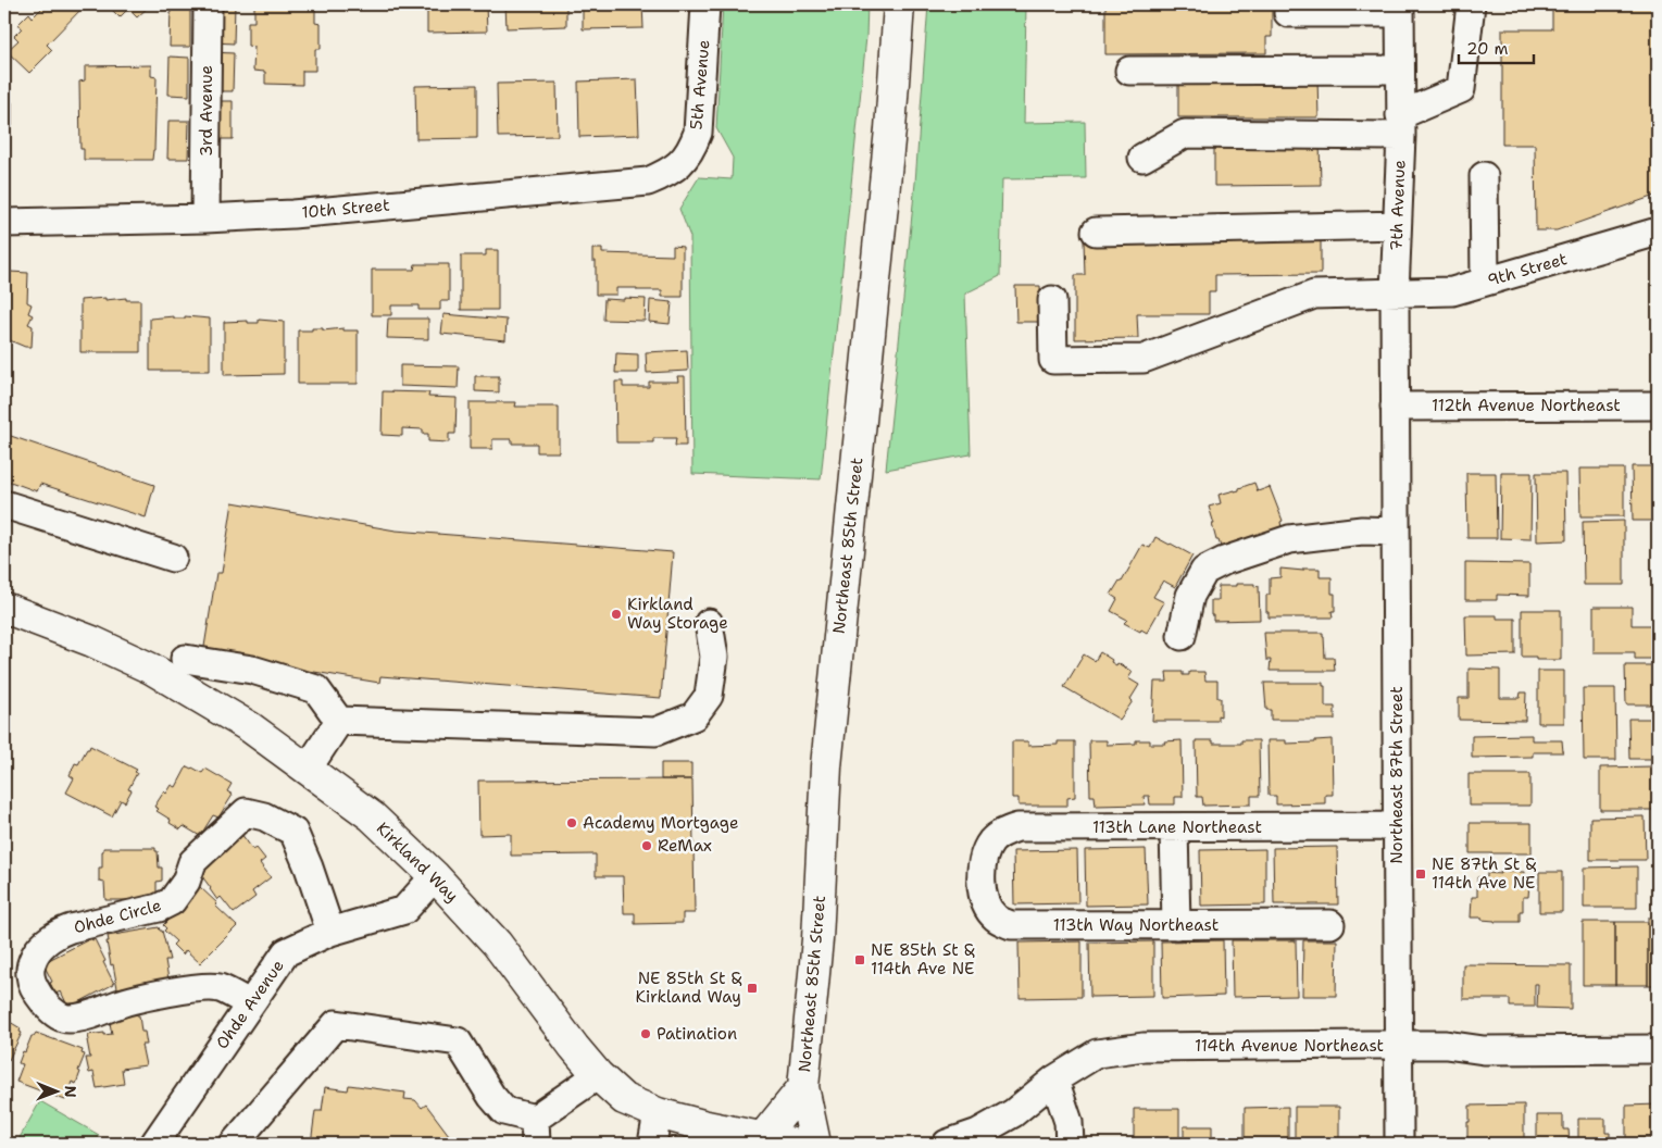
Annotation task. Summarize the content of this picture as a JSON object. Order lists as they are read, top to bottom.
{
  "streets": {
    "main road": ["Northeast 85th Street", "Kirkland Way"],
    "street": [
      "5th Avenue",
      "3rd Avenue",
      "7th Avenue",
      "10th Street",
      "9th Street",
      "112th Avenue Northeast",
      "Northeast 87th Street",
      "113th Lane Northeast",
      "Ohde Circle",
      "113th Way Northeast",
      "Ohde Avenue",
      "114th Avenue Northeast"
    ]
  },
  "crossings": [
    ["5th Avenue", "10th Street"],
    ["3rd Avenue", "10th Street"],
    ["7th Avenue", "9th Street"],
    ["7th Avenue", "112th Avenue Northeast"],
    ["7th Avenue", "Northeast 87th Street"],
    ["112th Avenue Northeast", "Northeast 87th Street"],
    ["Northeast 85th Street", "Kirkland Way"],
    ["Northeast 87th Street", "113th Lane Northeast"],
    ["Northeast 87th Street", "114th Avenue Northeast"],
    ["113th Lane Northeast", "113th Way Northeast"],
    ["Kirkland Way", "Ohde Avenue"],
    ["Ohde Circle", "Ohde Avenue"]
  ],
  "places": {
    "other": [
      "Kirkland Way Storage",
      "Academy Mortgage",
      "ReMax",
      "Patination"
    ],
    "transit": ["NE 87th St & 114th Ave NE", "NE 85th St & 114th Ave NE", "NE 85th St & Kirkland Way"]
  },
  "scale_bar": "20 m",
  "north": "right"
}
